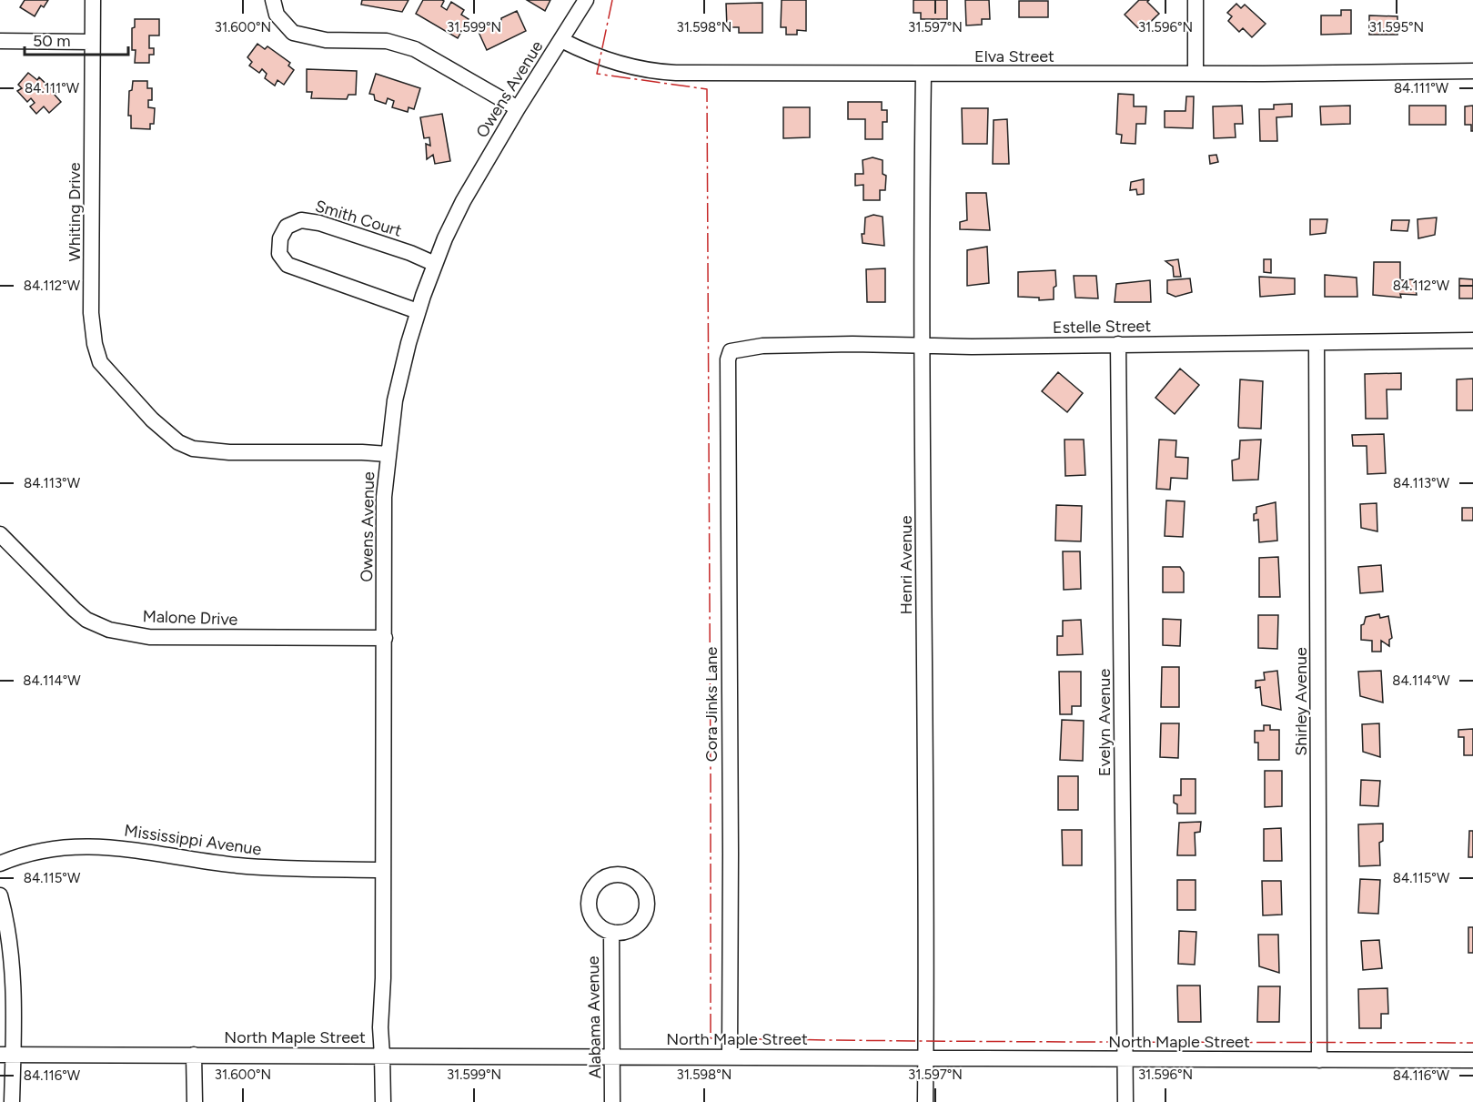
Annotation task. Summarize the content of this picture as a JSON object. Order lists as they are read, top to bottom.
{
  "streets": {
    "street": [
      "Elva Street",
      "Owens Avenue",
      "Whiting Drive",
      "Smith Court",
      "Estelle Street",
      "Henri Avenue",
      "Malone Drive",
      "Shirley Avenue",
      "Cora Jinks Lane",
      "Evelyn Avenue",
      "Mississippi Avenue",
      "Alabama Avenue",
      "North Maple Street"
    ]
  },
  "crossings": [
    ["Elva Street", "Owens Avenue"],
    ["Elva Street", "Henri Avenue"],
    ["Owens Avenue", "Whiting Drive"],
    ["Owens Avenue", "Smith Court"],
    ["Owens Avenue", "Malone Drive"],
    ["Owens Avenue", "Mississippi Avenue"],
    ["Owens Avenue", "North Maple Street"],
    ["Estelle Street", "Henri Avenue"],
    ["Estelle Street", "Shirley Avenue"],
    ["Estelle Street", "Cora Jinks Lane"],
    ["Estelle Street", "Evelyn Avenue"],
    ["Henri Avenue", "North Maple Street"],
    ["Shirley Avenue", "North Maple Street"],
    ["Cora Jinks Lane", "North Maple Street"],
    ["Evelyn Avenue", "North Maple Street"],
    ["Alabama Avenue", "North Maple Street"]
  ],
  "scale_bar": "50 m",
  "coordinates": [
    "31.600°N",
    "31.599°N",
    "31.598°N",
    "31.597°N",
    "31.596°N",
    "31.595°N",
    "84.111°W",
    "84.112°W",
    "84.113°W",
    "84.114°W",
    "84.115°W",
    "84.116°W"
  ]
}
